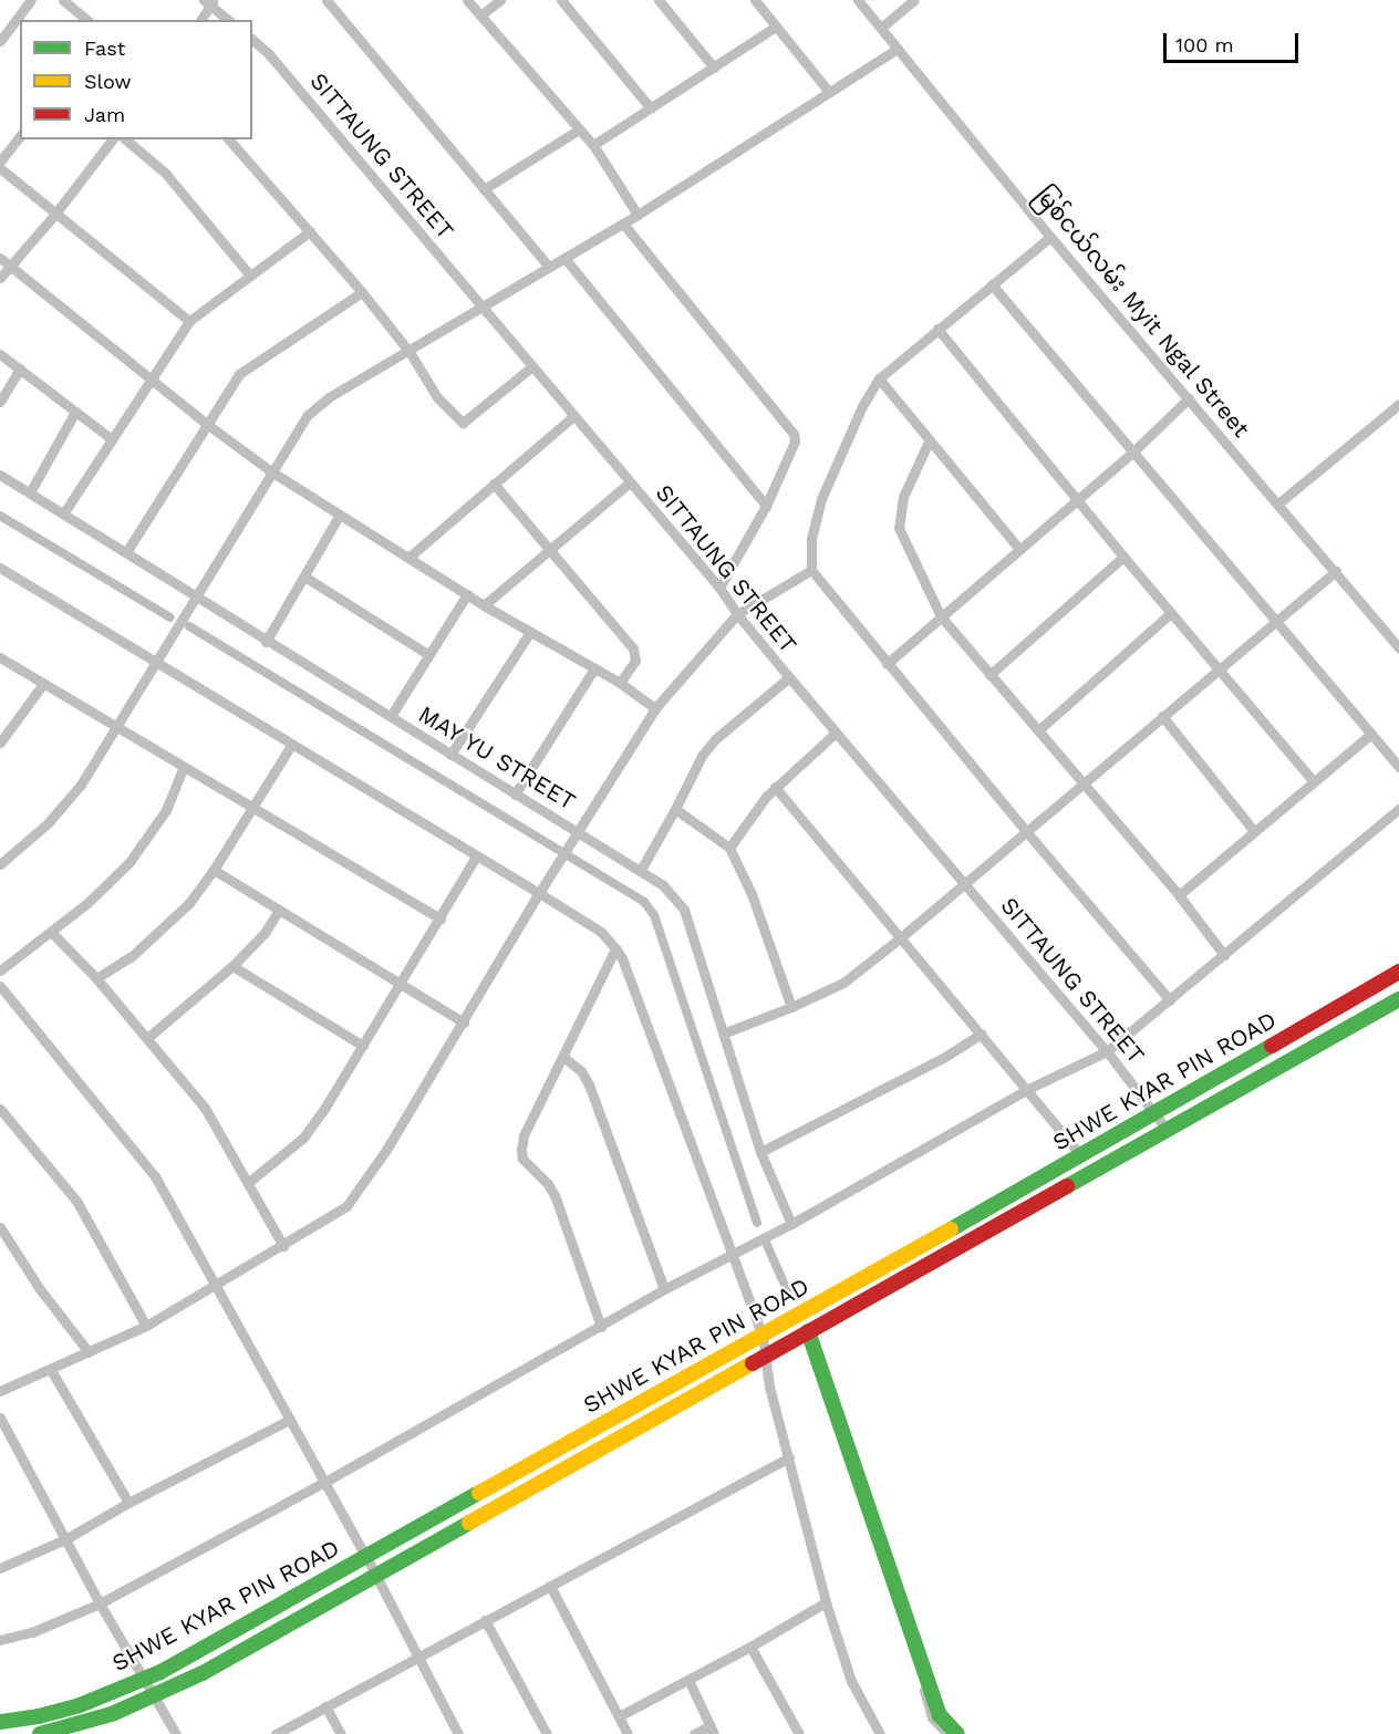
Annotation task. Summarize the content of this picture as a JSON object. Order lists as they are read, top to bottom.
{
  "streets": {
    "street": [
      "SITTAUNG STREET",
      "မြစ်ငယ်လမ်း Myit Ngal Street",
      "MAY YU STREET",
      "SHWE KYAR PIN ROAD"
    ]
  },
  "crossings": [
    ["SITTAUNG STREET", "SHWE KYAR PIN ROAD"]
  ],
  "legend": ["Fast", "Slow", "Jam"],
  "scale_bar": "100 m"
}
